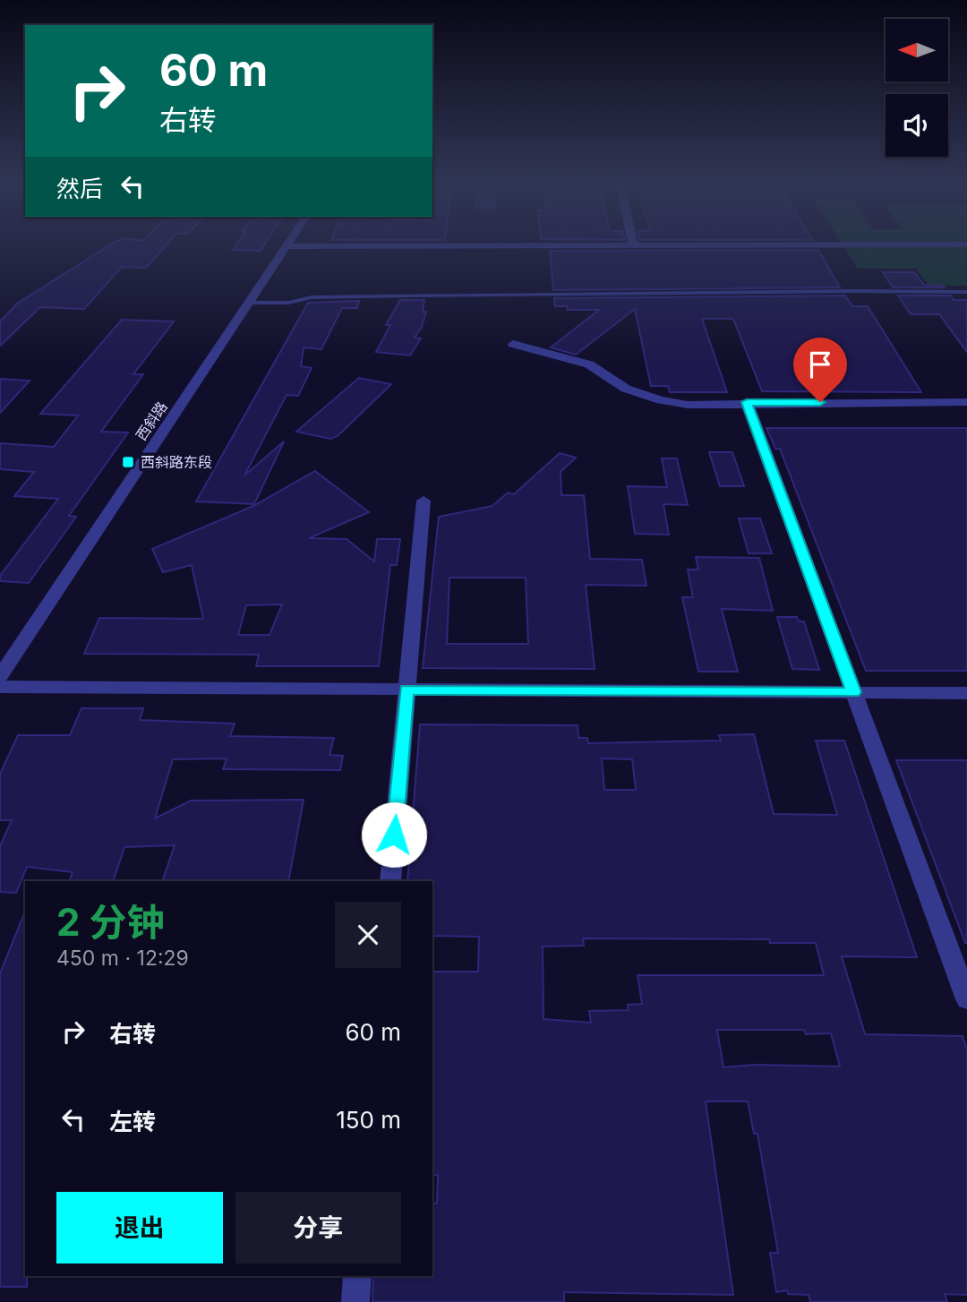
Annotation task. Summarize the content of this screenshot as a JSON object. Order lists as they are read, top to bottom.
{
  "streets": {
    "street": ["西斜路"]
  },
  "places": {
    "transit": ["西斜路东段"]
  },
  "north": "left",
  "page": {
    "turn": ["60 m", "右转"],
    "then": "然后",
    "heading": ["2 分钟", "450 m · 12:29"],
    "list": [
      {
        "name": "右转",
        "value": "60 m"
      },
      {
        "name": "左转",
        "value": "150 m"
      }
    ],
    "buttons": ["退出", "分享"]
  }
}
